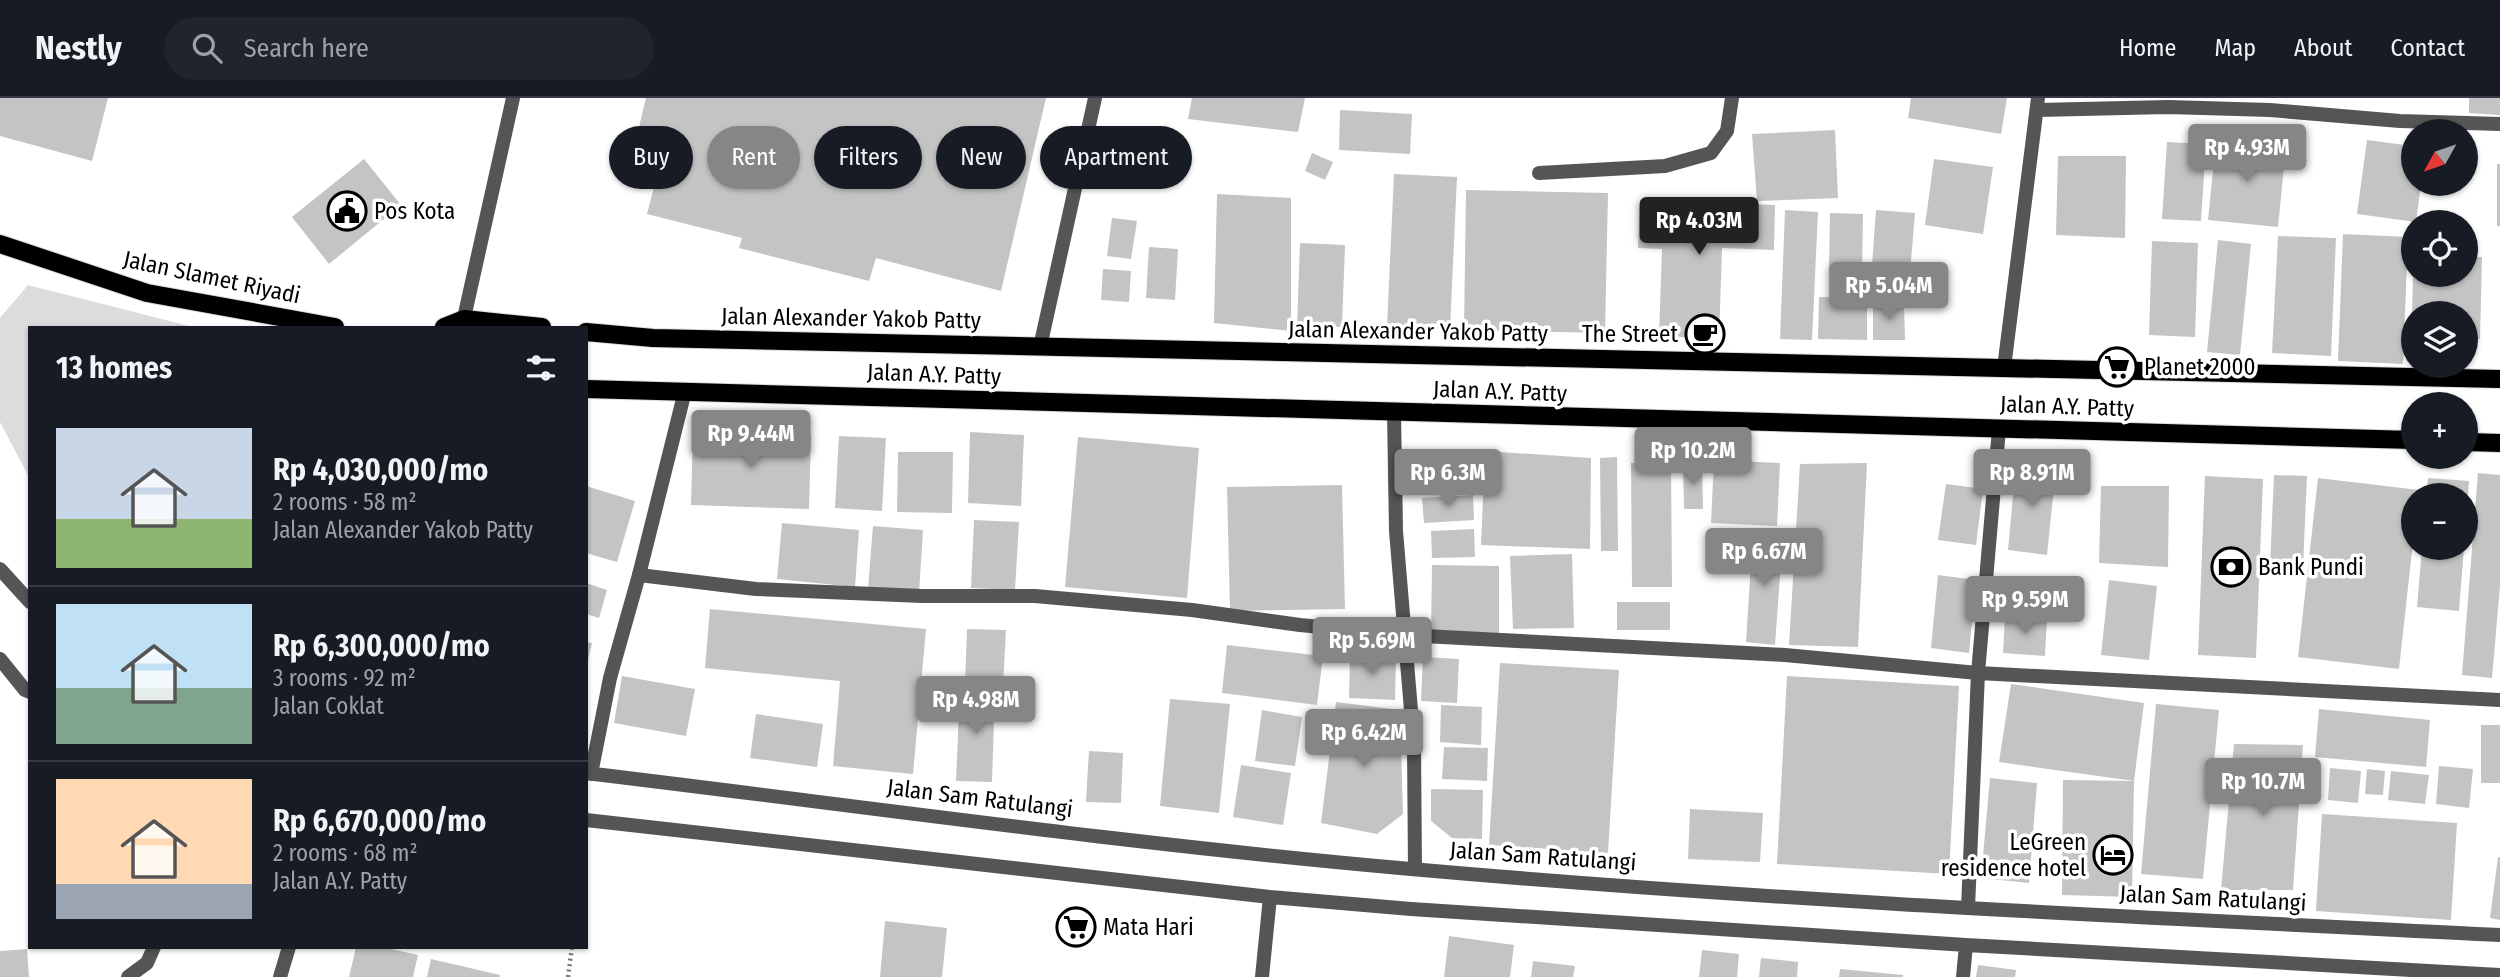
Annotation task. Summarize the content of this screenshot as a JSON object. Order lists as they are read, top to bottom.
{
  "streets": {
    "main road": ["Jalan Slamet Riyadi", "Jalan Alexander Yakob Patty", "Jalan A.Y. Patty"],
    "street": ["Jalan Sam Ratulangi"]
  },
  "places": {
    "public building": ["Pos Kota"],
    "cafe": ["The Street"],
    "supermarket": ["Planet 2000", "Mata Hari"],
    "bank": ["Bank Pundi"],
    "hotel": ["LeGreen residence hotel"]
  },
  "north": "bottom left",
  "page": {
    "header": "Nestly",
    "search": "Search here",
    "nav": [
      "Home",
      "Map",
      "About",
      "Contact"
    ],
    "map_buttons": ["+", "−"],
    "price": [
      "Rp 4.93M",
      "Rp 4.03M",
      "Rp 5.04M",
      "Rp 9.44M",
      "Rp 10.2M",
      "Rp 6.3M",
      "Rp 8.91M",
      "Rp 6.67M",
      "Rp 9.59M",
      "Rp 5.69M",
      "Rp 4.98M",
      "Rp 6.42M",
      "Rp 10.7M"
    ],
    "chip": [
      "Buy",
      "Rent",
      "Filters",
      "New",
      "Apartment"
    ],
    "heading": "13 homes",
    "list": [
      {
        "name": "Rp 4,030,000/mo",
        "note": "2 rooms · 58 m² · Jalan Alexander Yakob Patty"
      },
      {
        "name": "Rp 6,300,000/mo",
        "note": "3 rooms · 92 m² · Jalan Coklat"
      },
      {
        "name": "Rp 6,670,000/mo",
        "note": "2 rooms · 68 m² · Jalan A.Y. Patty"
      }
    ]
  }
}
